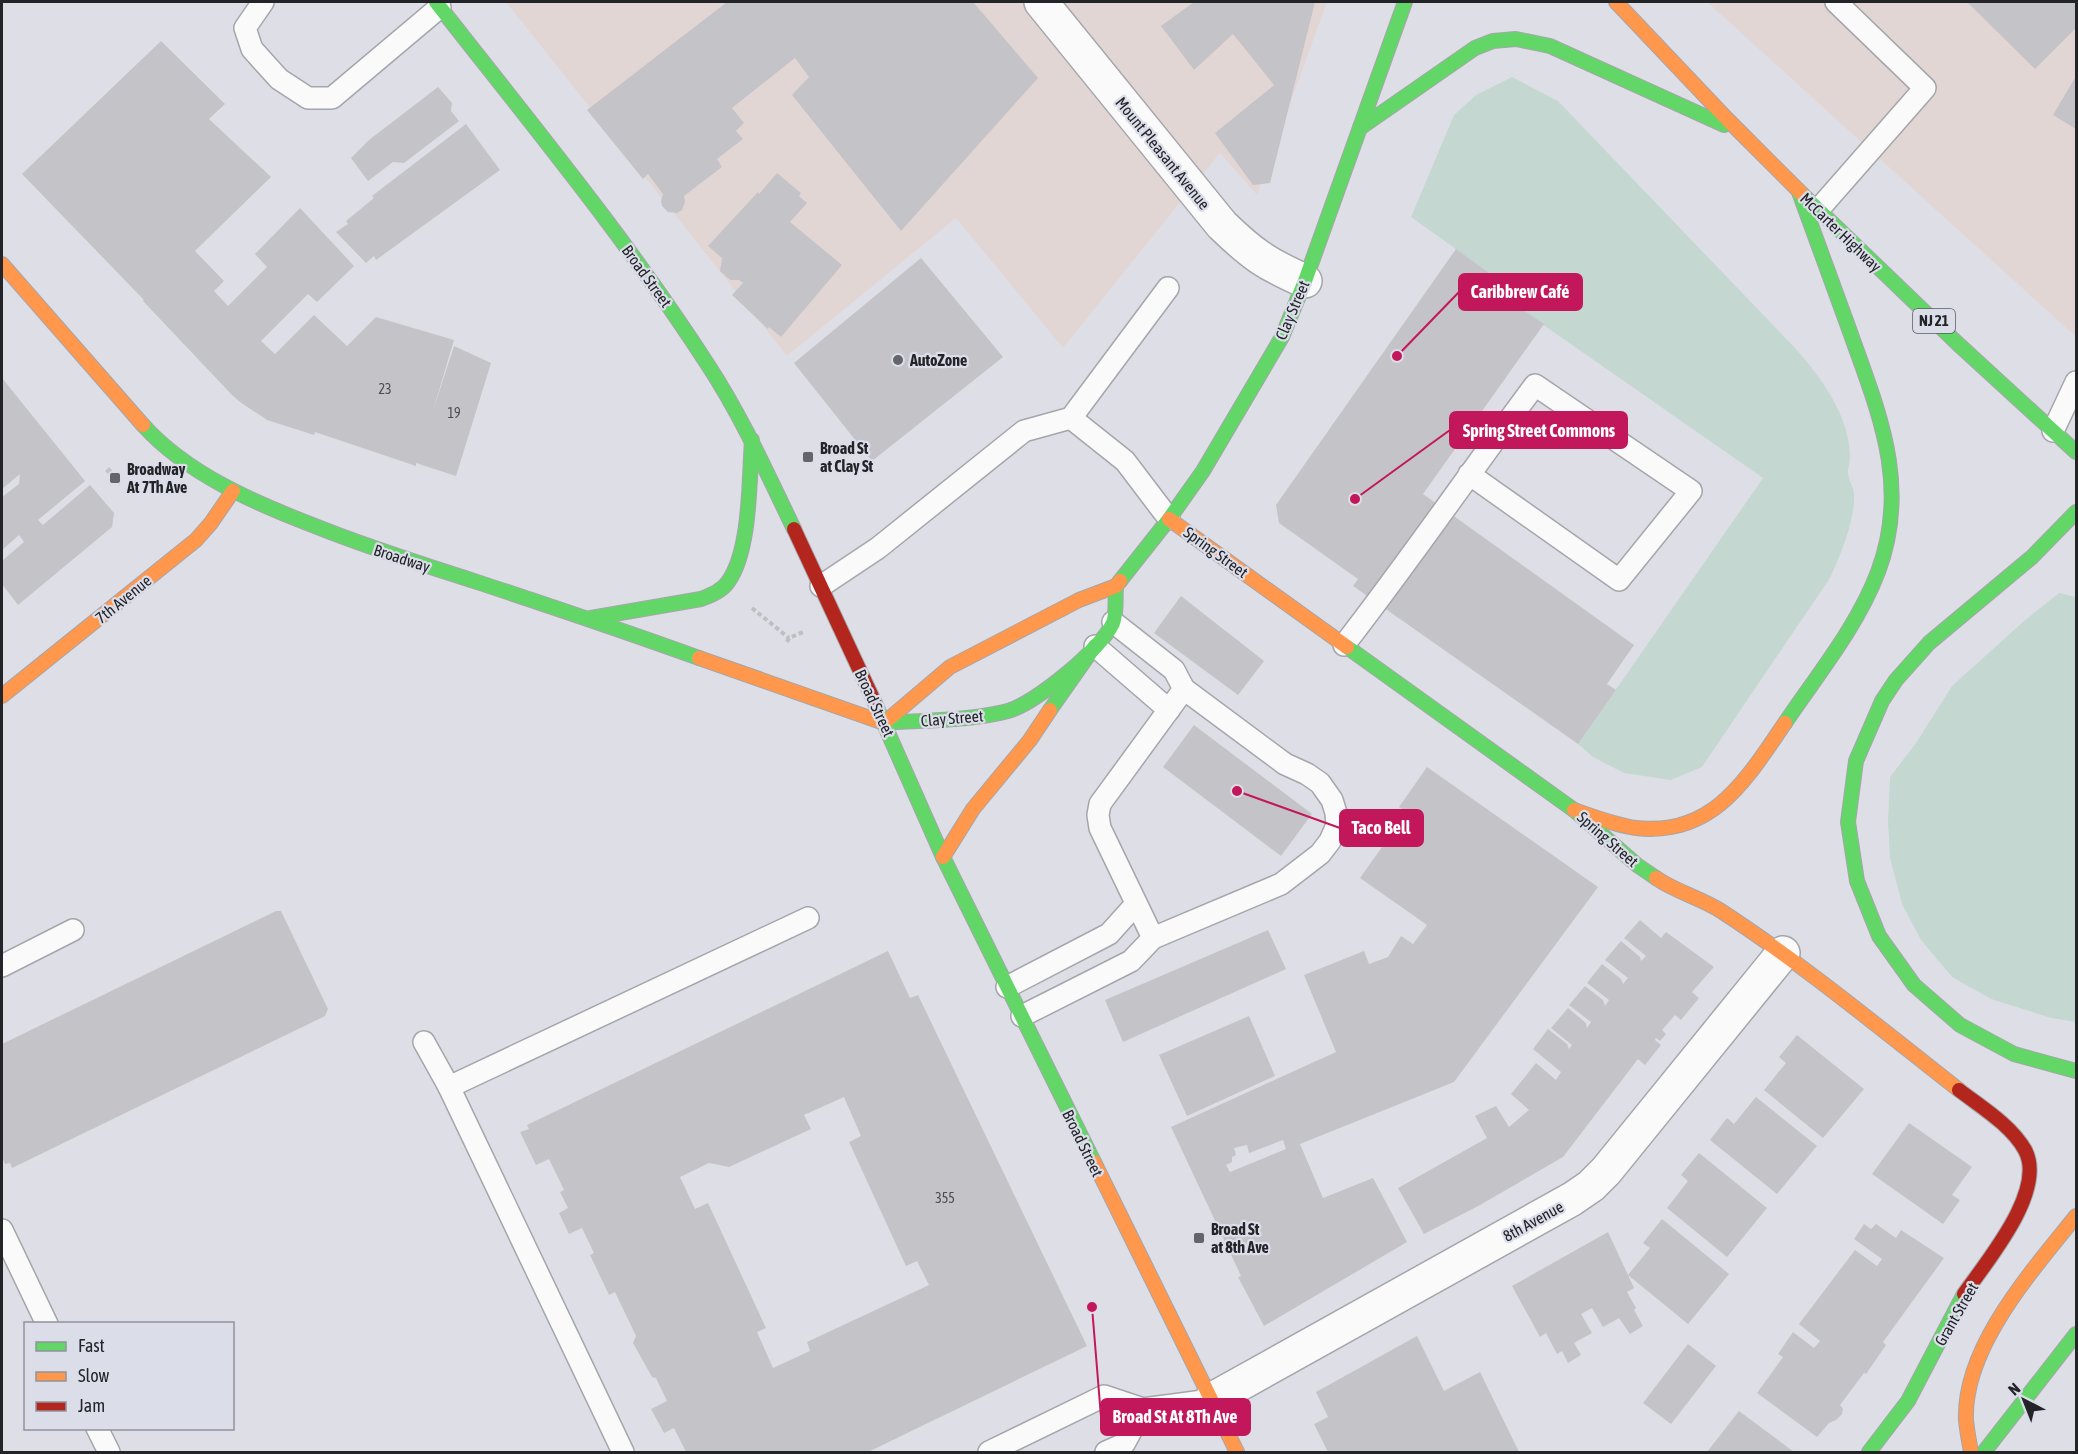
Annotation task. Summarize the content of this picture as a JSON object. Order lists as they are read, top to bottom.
{
  "streets": {
    "main road": [
      "McCarter Highway",
      "Broad Street",
      "Clay Street",
      "NJ 21",
      "Spring Street",
      "Broadway",
      "7th Avenue",
      "Grant Street"
    ],
    "street": ["Mount Pleasant Avenue", "8th Avenue"]
  },
  "crossings": [
    ["Mount Pleasant Avenue", "Clay Street"],
    ["Broad Street", "Clay Street"],
    ["Broad Street", "Broadway"],
    ["Broad Street", "8th Avenue"],
    ["Clay Street", "Spring Street"],
    ["Clay Street", "Broadway"],
    ["Spring Street", "8th Avenue"],
    ["Spring Street", "Grant Street"],
    ["Broadway", "7th Avenue"]
  ],
  "places": {
    "other": [
      "Caribbrew Café",
      "AutoZone",
      "Spring Street Commons",
      "Taco Bell",
      "Broad St At 8Th Ave"
    ],
    "transit": ["Broad St at Clay St", "Broadway At 7Th Ave", "Broad St at 8th Ave"]
  },
  "house_numbers": ["23", "19", "355"],
  "legend": ["Fast", "Slow", "Jam"],
  "north": "top left"
}
